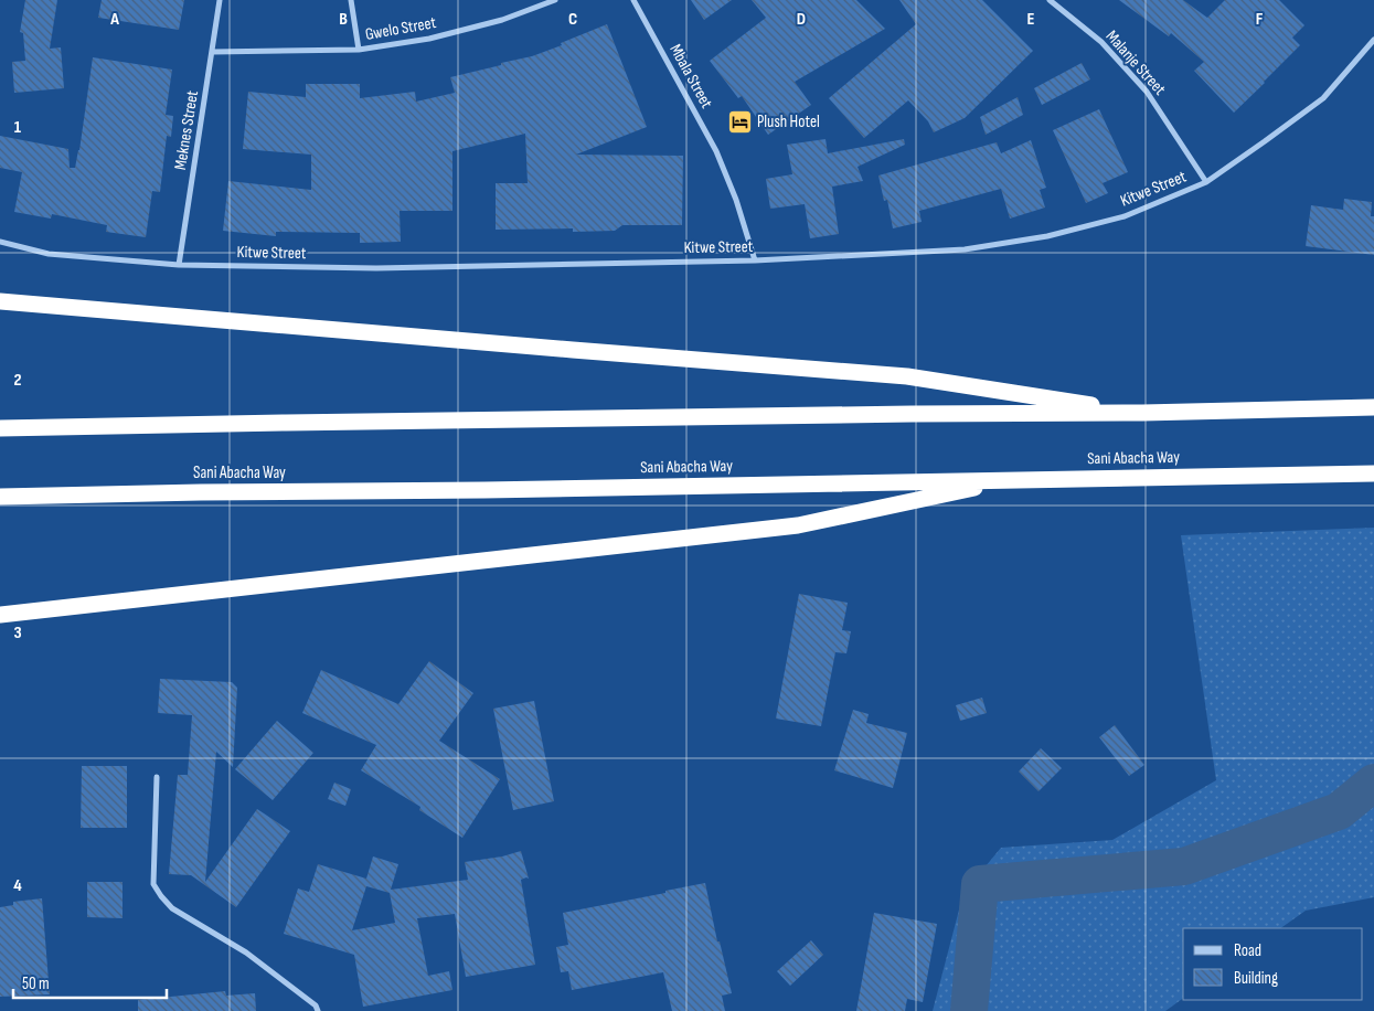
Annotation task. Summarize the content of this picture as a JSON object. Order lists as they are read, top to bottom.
{
  "streets": {
    "highway": ["Sani Abacha Way"],
    "street": [
      "Gwelo Street",
      "Malanje Street",
      "Mbala Street",
      "Meknes Street",
      "Kitwe Street"
    ]
  },
  "crossings": [
    ["Gwelo Street", "Meknes Street"],
    ["Malanje Street", "Kitwe Street"],
    ["Mbala Street", "Kitwe Street"],
    ["Meknes Street", "Kitwe Street"]
  ],
  "places": {
    "hotel": ["Plush Hotel"]
  },
  "legend": ["Road", "Building"],
  "scale_bar": "50 m",
  "grid": {
    "columns": [
      "A",
      "B",
      "C",
      "D",
      "E",
      "F"
    ],
    "rows": [
      "1",
      "2",
      "3",
      "4"
    ]
  }
}
